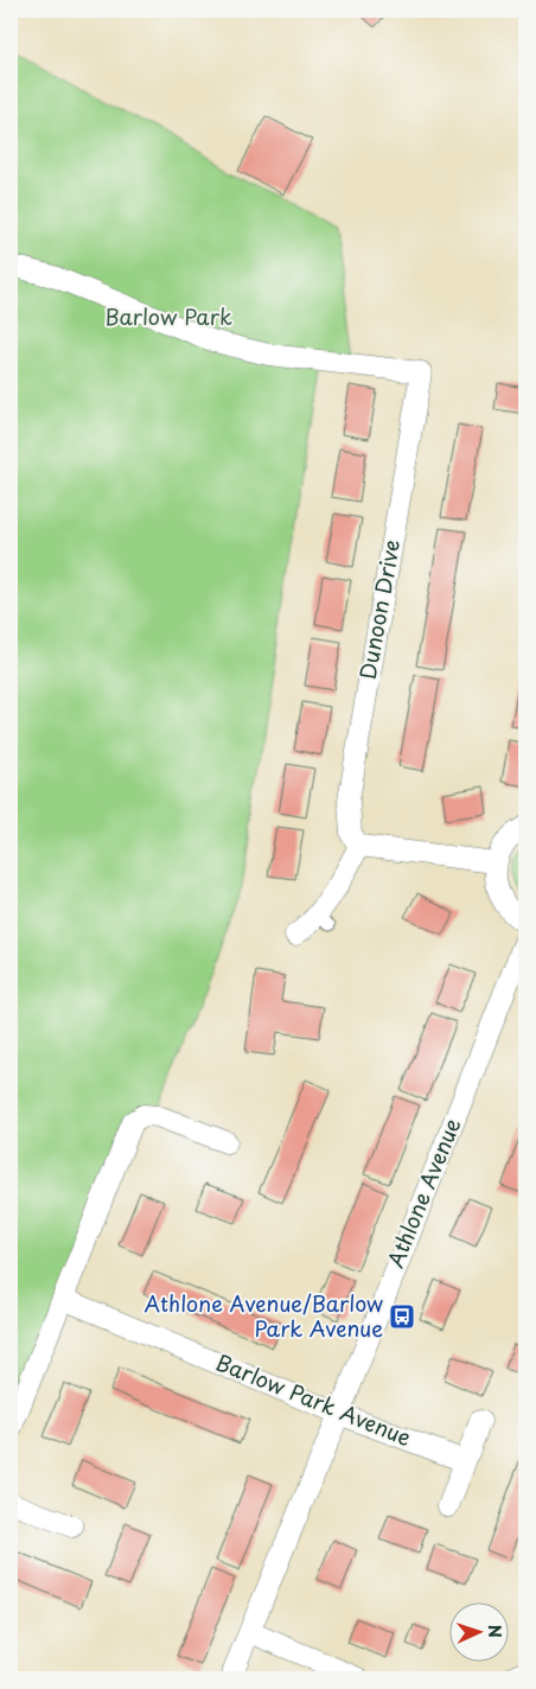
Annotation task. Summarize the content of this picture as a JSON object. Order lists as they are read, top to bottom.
{
  "streets": {
    "street": ["Dunoon Drive", "Athlone Avenue", "Barlow Park Avenue"]
  },
  "crossings": [
    ["Athlone Avenue", "Barlow Park Avenue"]
  ],
  "parks": ["Barlow Park"],
  "places": {
    "bus stop": ["Athlone Avenue/Barlow Park Avenue"]
  },
  "north": "right"
}
